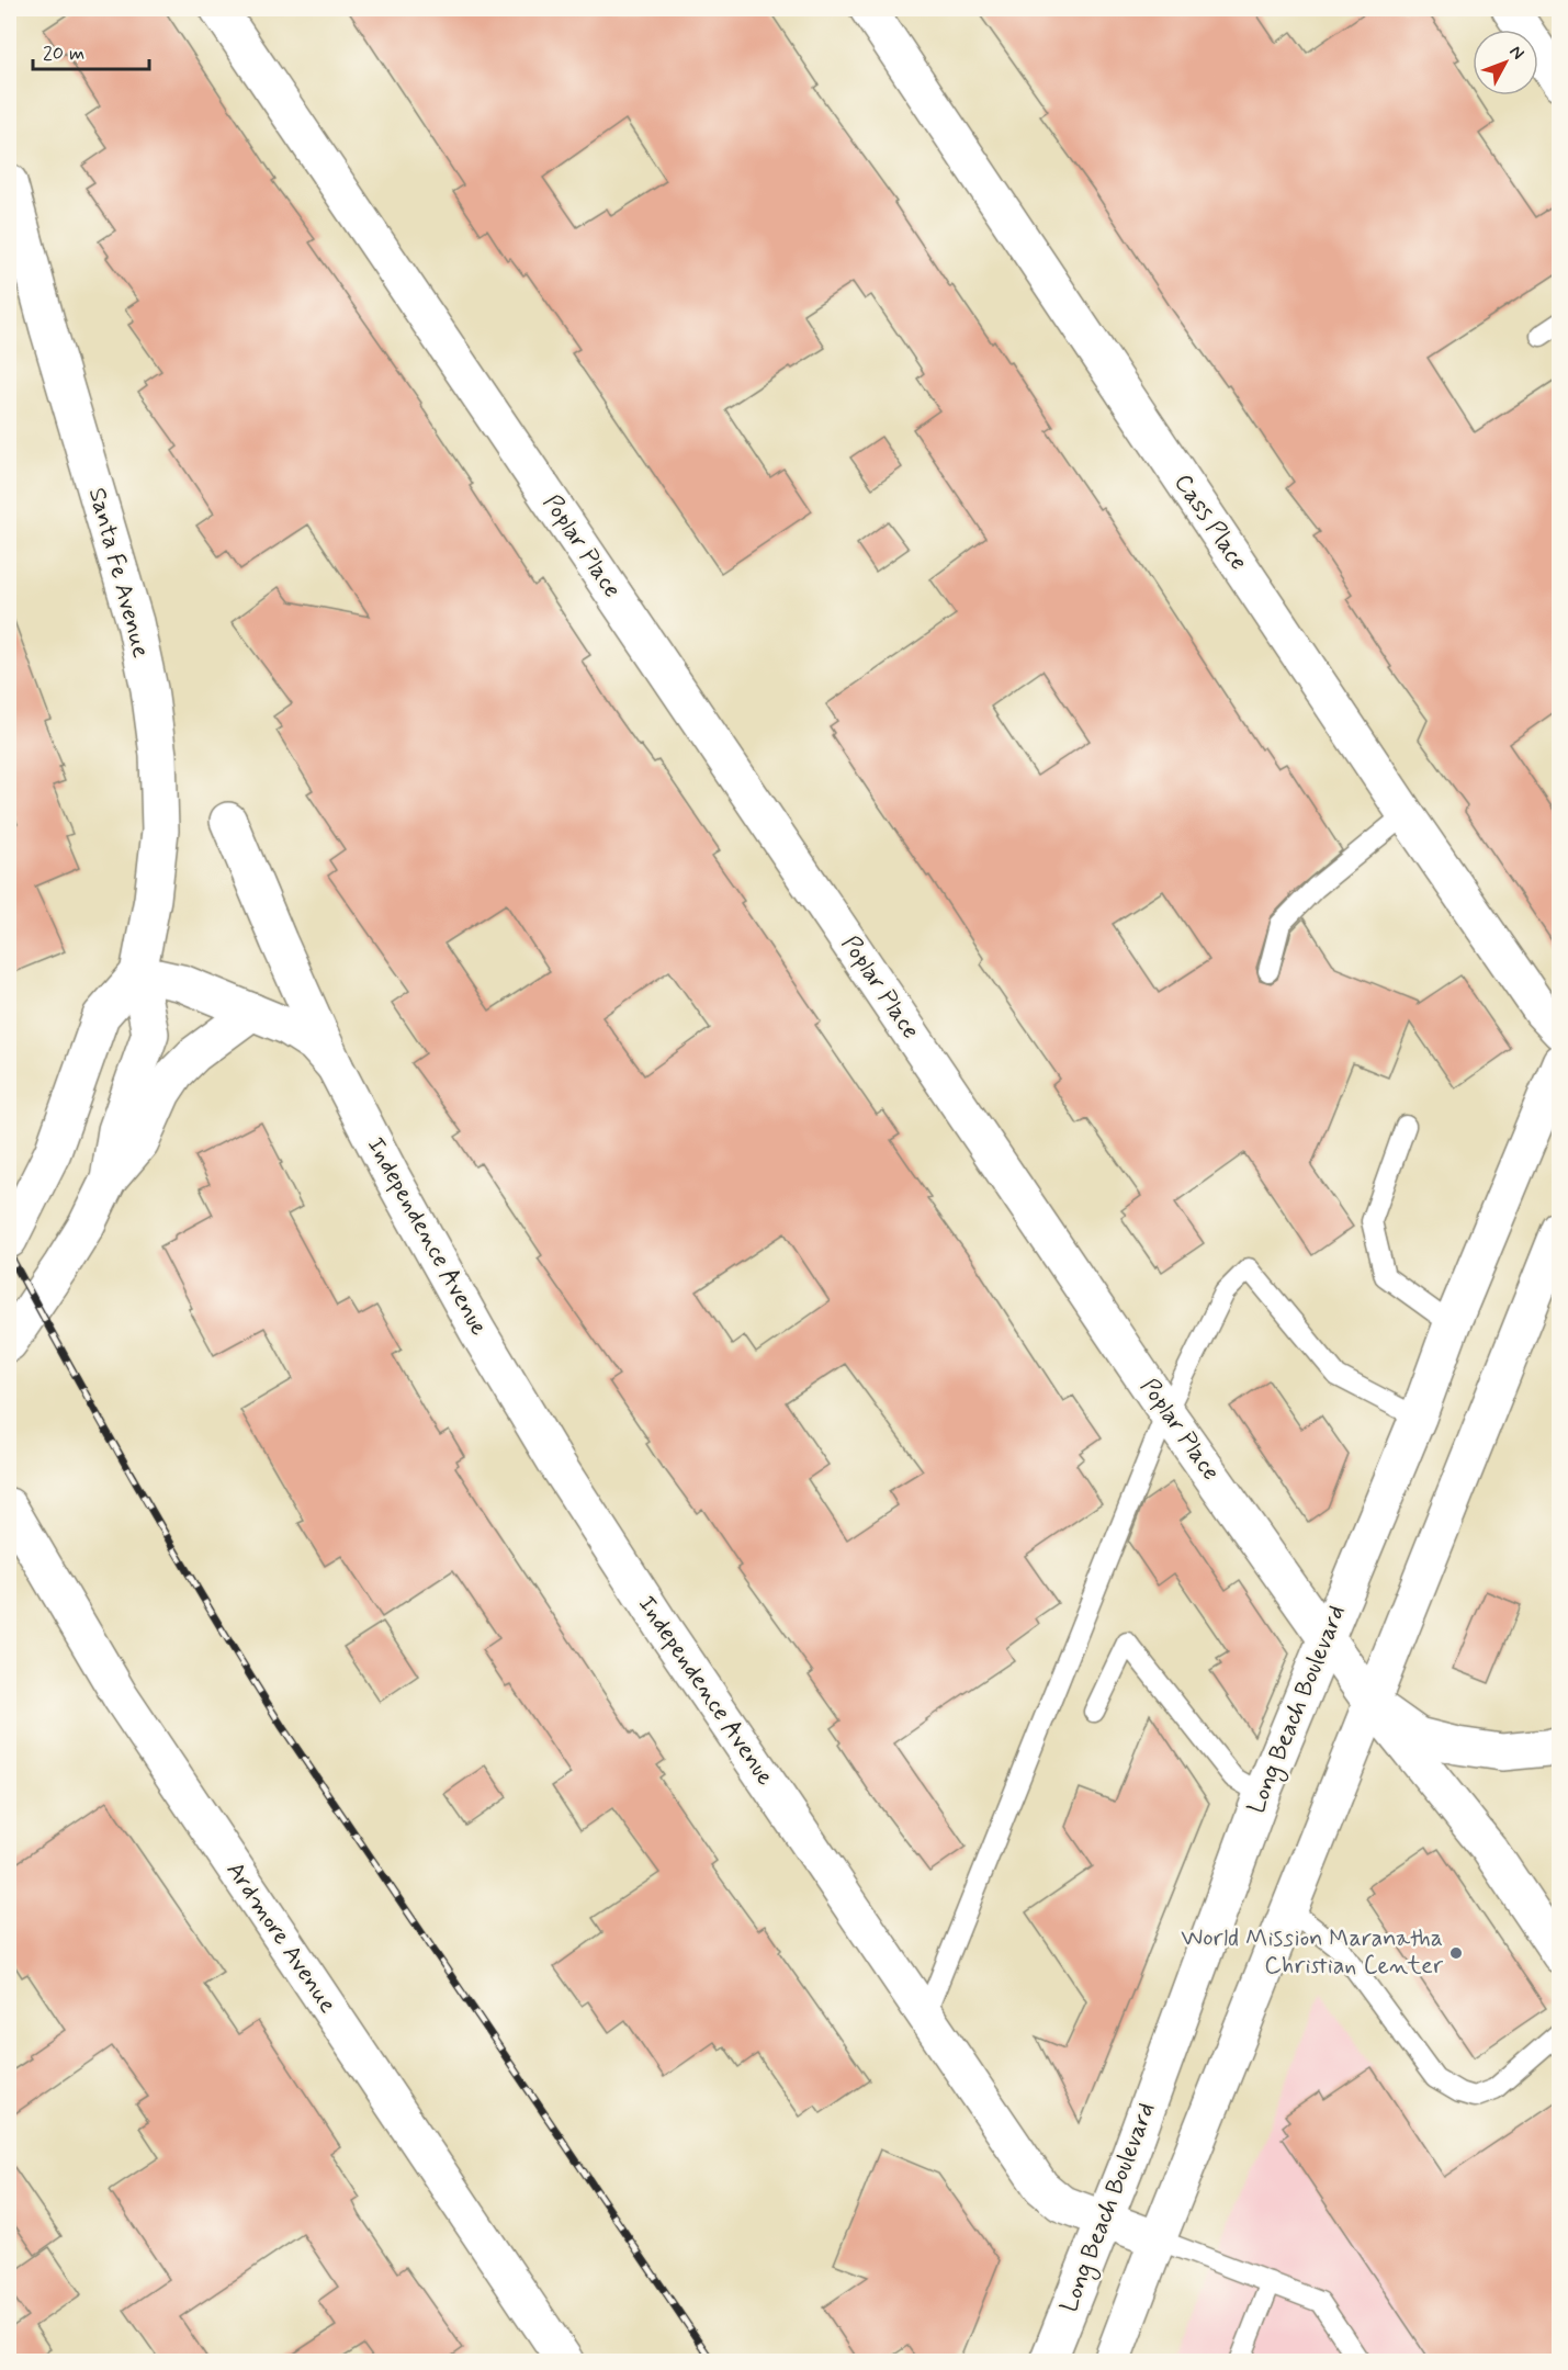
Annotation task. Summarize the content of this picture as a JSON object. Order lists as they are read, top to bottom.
{
  "streets": {
    "street": [
      "Cass Place",
      "Poplar Place",
      "Santa Fe Avenue",
      "Independence Avenue",
      "Long Beach Boulevard",
      "Ardmore Avenue"
    ]
  },
  "crossings": [
    ["Poplar Place", "Long Beach Boulevard"],
    ["Santa Fe Avenue", "Independence Avenue"],
    ["Independence Avenue", "Long Beach Boulevard"]
  ],
  "places": ["World Mission Maranatha Christian Center"],
  "scale_bar": "20 m",
  "north": "top right"
}
